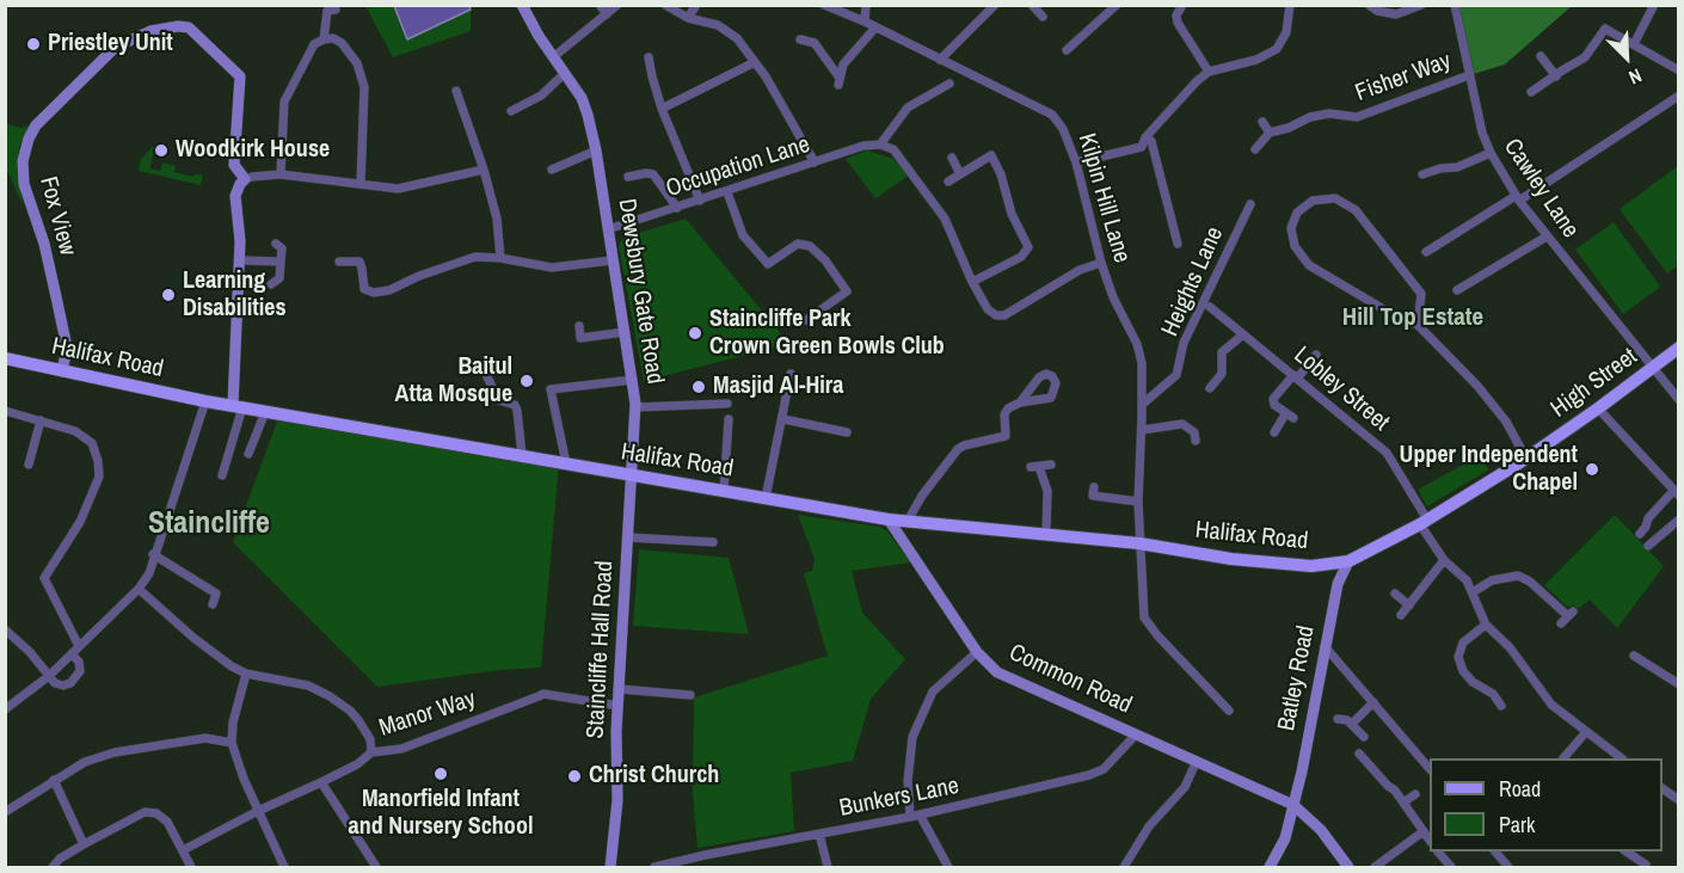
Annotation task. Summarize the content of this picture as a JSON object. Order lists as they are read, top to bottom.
{
  "streets": {
    "main road": ["Halifax Road", "High Street"],
    "street": [
      "Fisher Way",
      "Occupation Lane",
      "Cawley Lane",
      "Kilpin Hill Lane",
      "Fox View",
      "Heights Lane",
      "Dewsbury Gate Road",
      "Lobley Street",
      "Staincliffe Hall Road",
      "Batley Road",
      "Common Road",
      "Manor Way",
      "Bunkers Lane"
    ]
  },
  "crossings": [
    ["Fisher Way", "Cawley Lane"],
    ["Occupation Lane", "Dewsbury Gate Road"],
    ["Cawley Lane", "High Street"],
    ["Kilpin Hill Lane", "Heights Lane"],
    ["Kilpin Hill Lane", "Halifax Road"],
    ["Fox View", "Halifax Road"],
    ["Dewsbury Gate Road", "Halifax Road"],
    ["Dewsbury Gate Road", "Staincliffe Hall Road"],
    ["Halifax Road", "High Street"],
    ["Halifax Road", "Staincliffe Hall Road"],
    ["Halifax Road", "Batley Road"],
    ["Halifax Road", "Common Road"],
    ["High Street", "Lobley Street"],
    ["High Street", "Batley Road"],
    ["Staincliffe Hall Road", "Manor Way"],
    ["Batley Road", "Common Road"],
    ["Common Road", "Bunkers Lane"]
  ],
  "districts": ["Hill Top Estate", "Staincliffe"],
  "places": [
    "Priestley Unit",
    "Woodkirk House",
    "Learning Disabilities",
    "Staincliffe Park Crown Green Bowls Club",
    "Baitul Atta Mosque",
    "Masjid Al-Hira",
    "Upper Independent Chapel",
    "Manorfield Infant and Nursery School",
    "Christ Church"
  ],
  "legend": ["Road", "Park"],
  "north": "bottom right"
}
